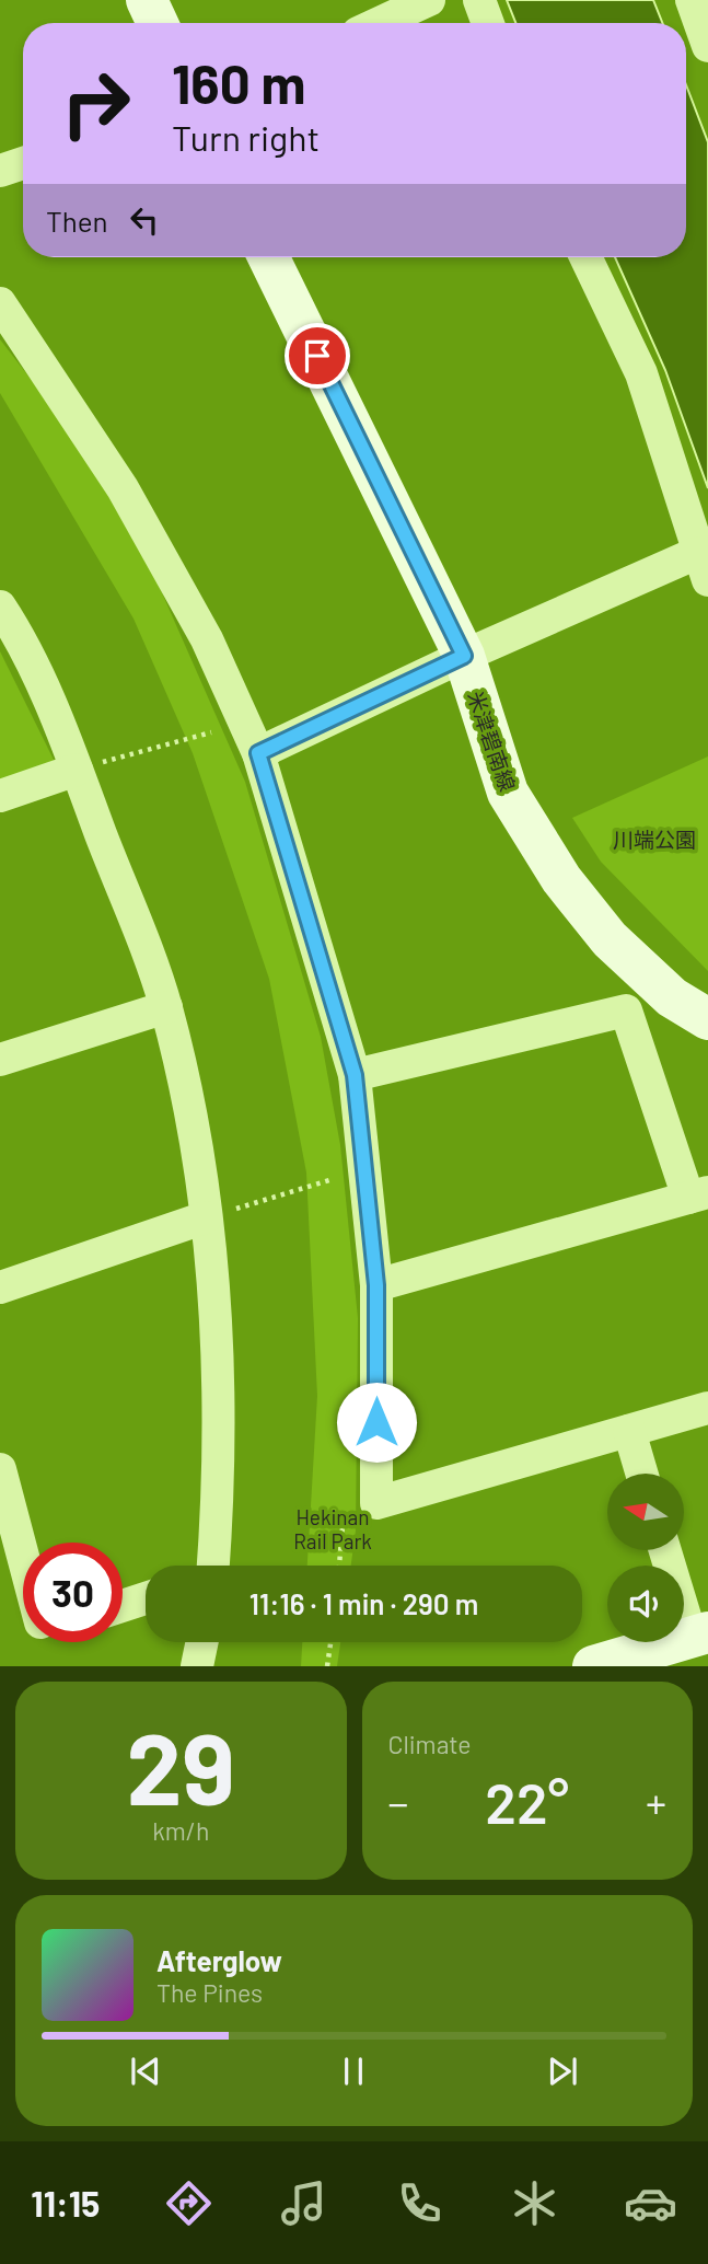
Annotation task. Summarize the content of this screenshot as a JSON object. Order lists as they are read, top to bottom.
{
  "streets": {
    "main road": ["米津碧南線"]
  },
  "parks": ["川端公園", "Hekinan Rail Park"],
  "north": "left",
  "page": {
    "turn": ["160 m", "Turn right"],
    "then": "Then",
    "limit": "30",
    "trip": "11:16 · 1 min · 290 m",
    "tile": [
      ["29", "km/h"],
      "Climate"
    ],
    "heat": ["−", "22°", "+"],
    "song": ["Afterglow", "The Pines"],
    "tabs": "11:15"
  }
}
